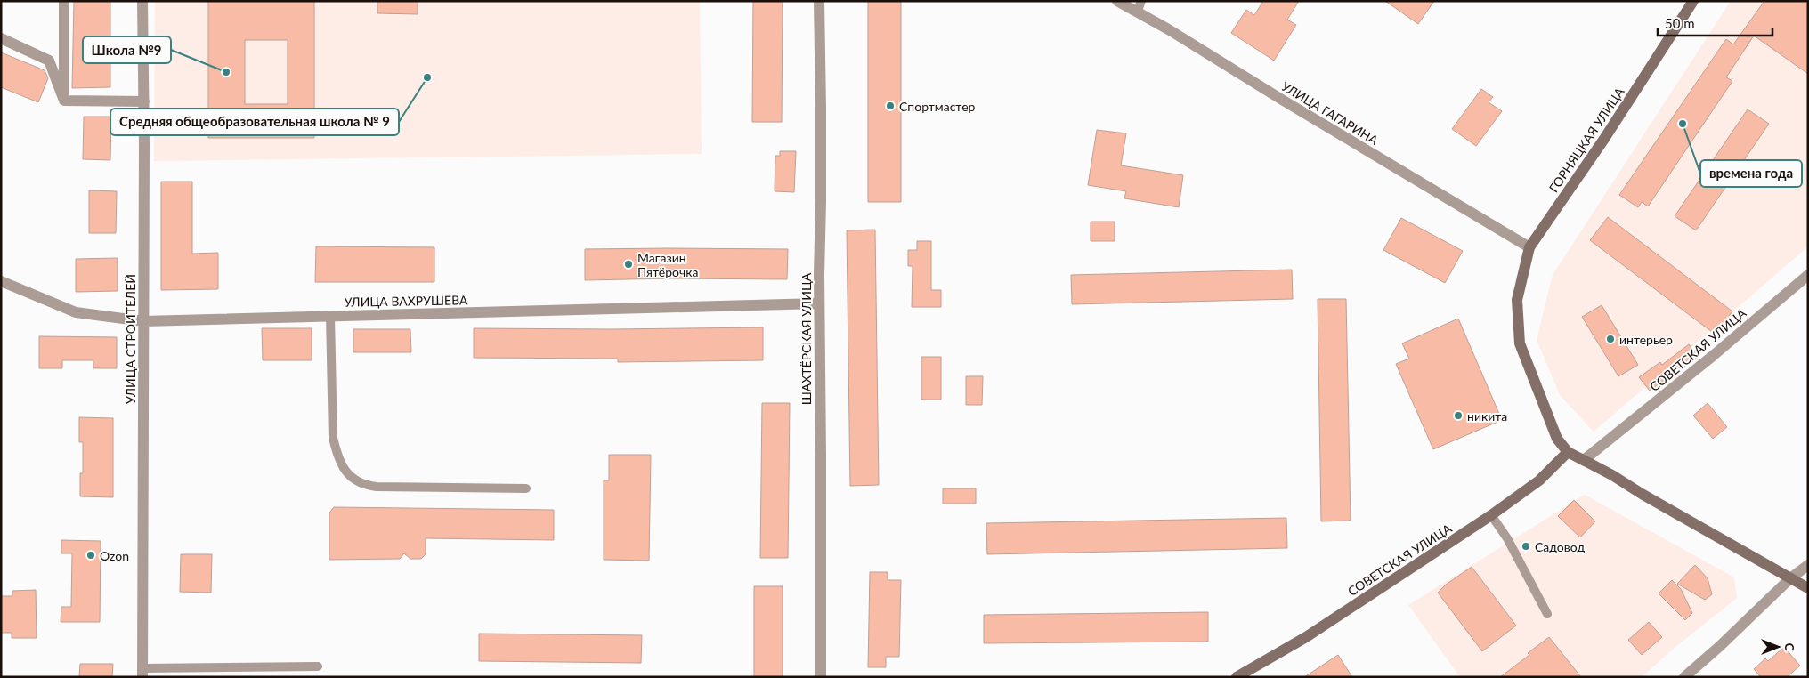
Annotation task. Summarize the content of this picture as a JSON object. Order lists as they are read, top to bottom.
{
  "streets": {
    "main road": ["ГОРНЯЦКАЯ УЛИЦА", "СОВЕТСКАЯ УЛИЦА"],
    "street": [
      "УЛИЦА ГАГАРИНА",
      "УЛИЦА ВАХРУШЕВА",
      "УЛИЦА СТРОИТЕЛЕЙ",
      "ШАХТЁРСКАЯ УЛИЦА"
    ]
  },
  "crossings": [
    ["УЛИЦА ГАГАРИНА", "ГОРНЯЦКАЯ УЛИЦА"],
    ["ГОРНЯЦКАЯ УЛИЦА", "СОВЕТСКАЯ УЛИЦА"],
    ["УЛИЦА ВАХРУШЕВА", "УЛИЦА СТРОИТЕЛЕЙ"],
    ["УЛИЦА ВАХРУШЕВА", "ШАХТЁРСКАЯ УЛИЦА"]
  ],
  "places": [
    "Школа №9",
    "Средняя общеобразовательная школа № 9",
    "Спортмастер",
    "времена года",
    "Магазин Пятёрочка",
    "интерьер",
    "никита",
    "Садовод",
    "Ozon"
  ],
  "scale_bar": "50 m",
  "north": "right"
}
